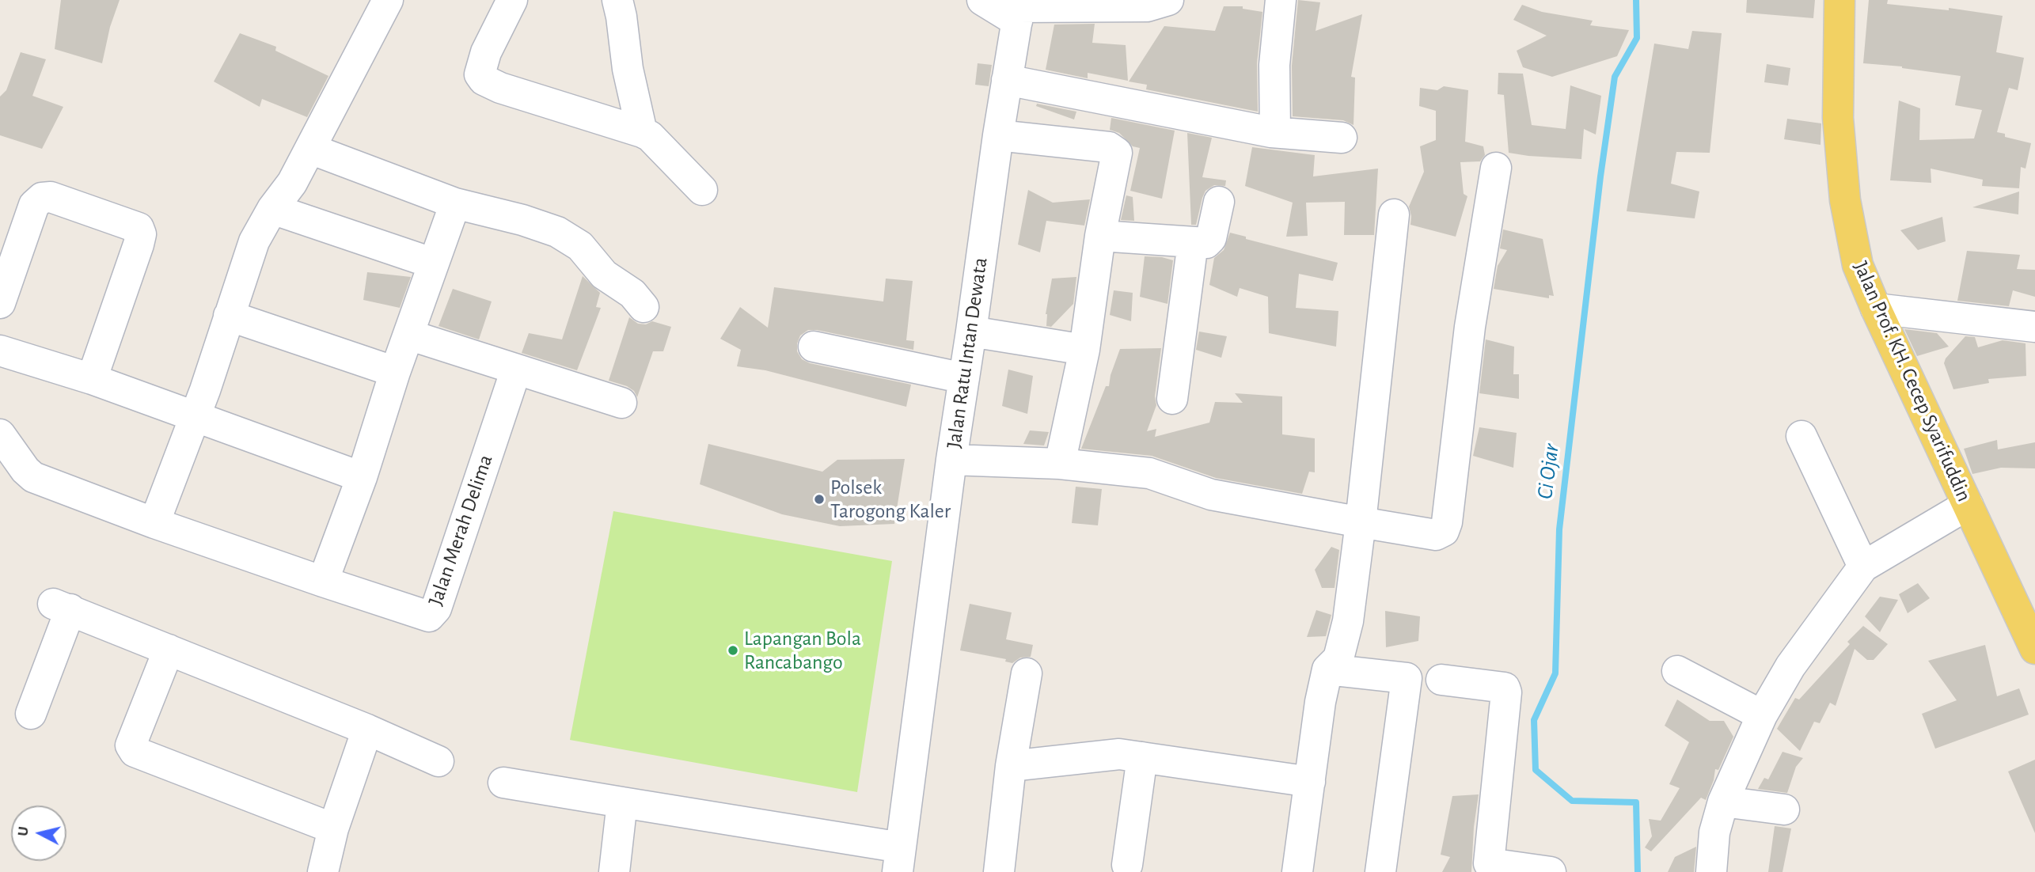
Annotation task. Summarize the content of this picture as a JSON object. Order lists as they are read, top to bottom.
{
  "streets": {
    "main road": ["Jalan Prof. KH. Cecep Syarifuddin"],
    "street": ["Jalan Ratu Intan Dewata", "Jalan Merah Delima"]
  },
  "water": ["Ci Ojar"],
  "places": ["Polsek Tarogong Kaler", "Lapangan Bola Rancabango"],
  "north": "left"
}
